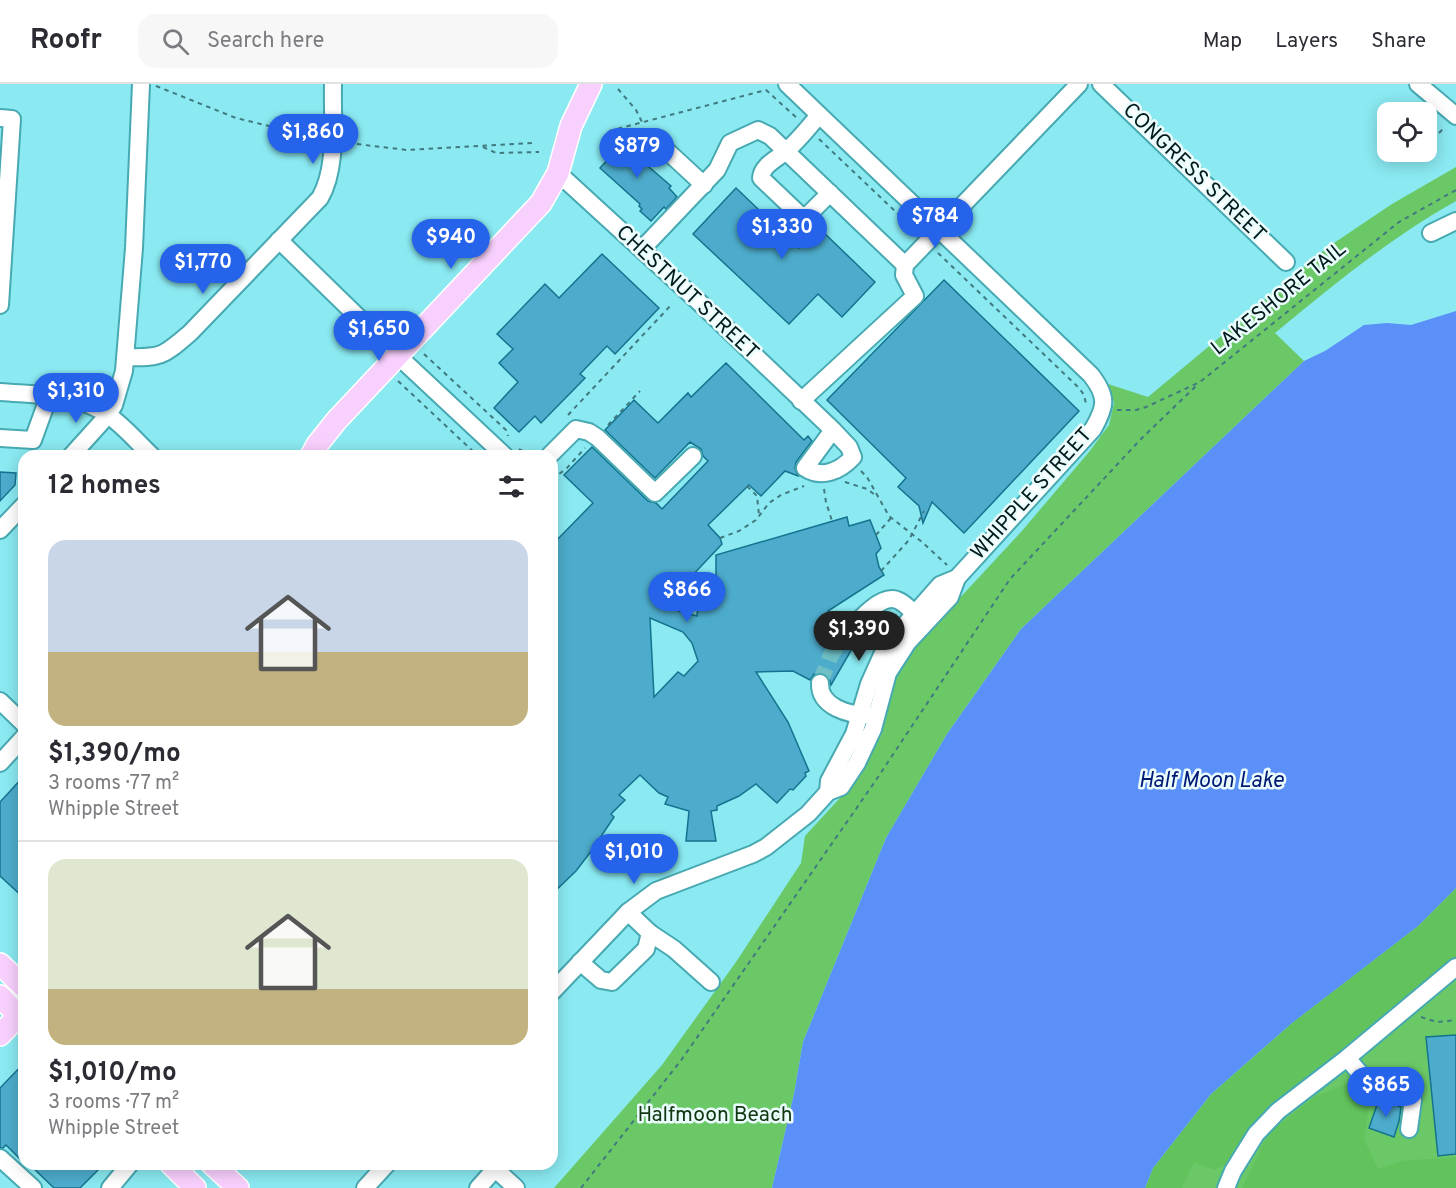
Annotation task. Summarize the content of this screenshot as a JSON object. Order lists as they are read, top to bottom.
{
  "streets": {
    "street": ["CONGRESS STREET", "CHESTNUT STREET", "WHIPPLE STREET"],
    "path": ["LAKESHORE TAIL"]
  },
  "crossings": [
    ["LAKESHORE TAIL", "WHIPPLE STREET"]
  ],
  "water": ["Half Moon Lake"],
  "parks": ["Halfmoon Beach"],
  "page": {
    "header": "Roofr",
    "search": "Search here",
    "nav": ["Map", "Layers", "Share"],
    "price": [
      "$1,860",
      "$879",
      "$784",
      "$1,330",
      "$940",
      "$1,770",
      "$1,650",
      "$1,310",
      "$866",
      "$1,390",
      "$1,010",
      "$865"
    ],
    "heading": "12 homes",
    "list": [
      {
        "name": "$1,390/mo",
        "note": "3 rooms · 77 m² · Whipple Street"
      },
      {
        "name": "$1,010/mo",
        "note": "3 rooms · 77 m² · Whipple Street"
      }
    ]
  }
}
